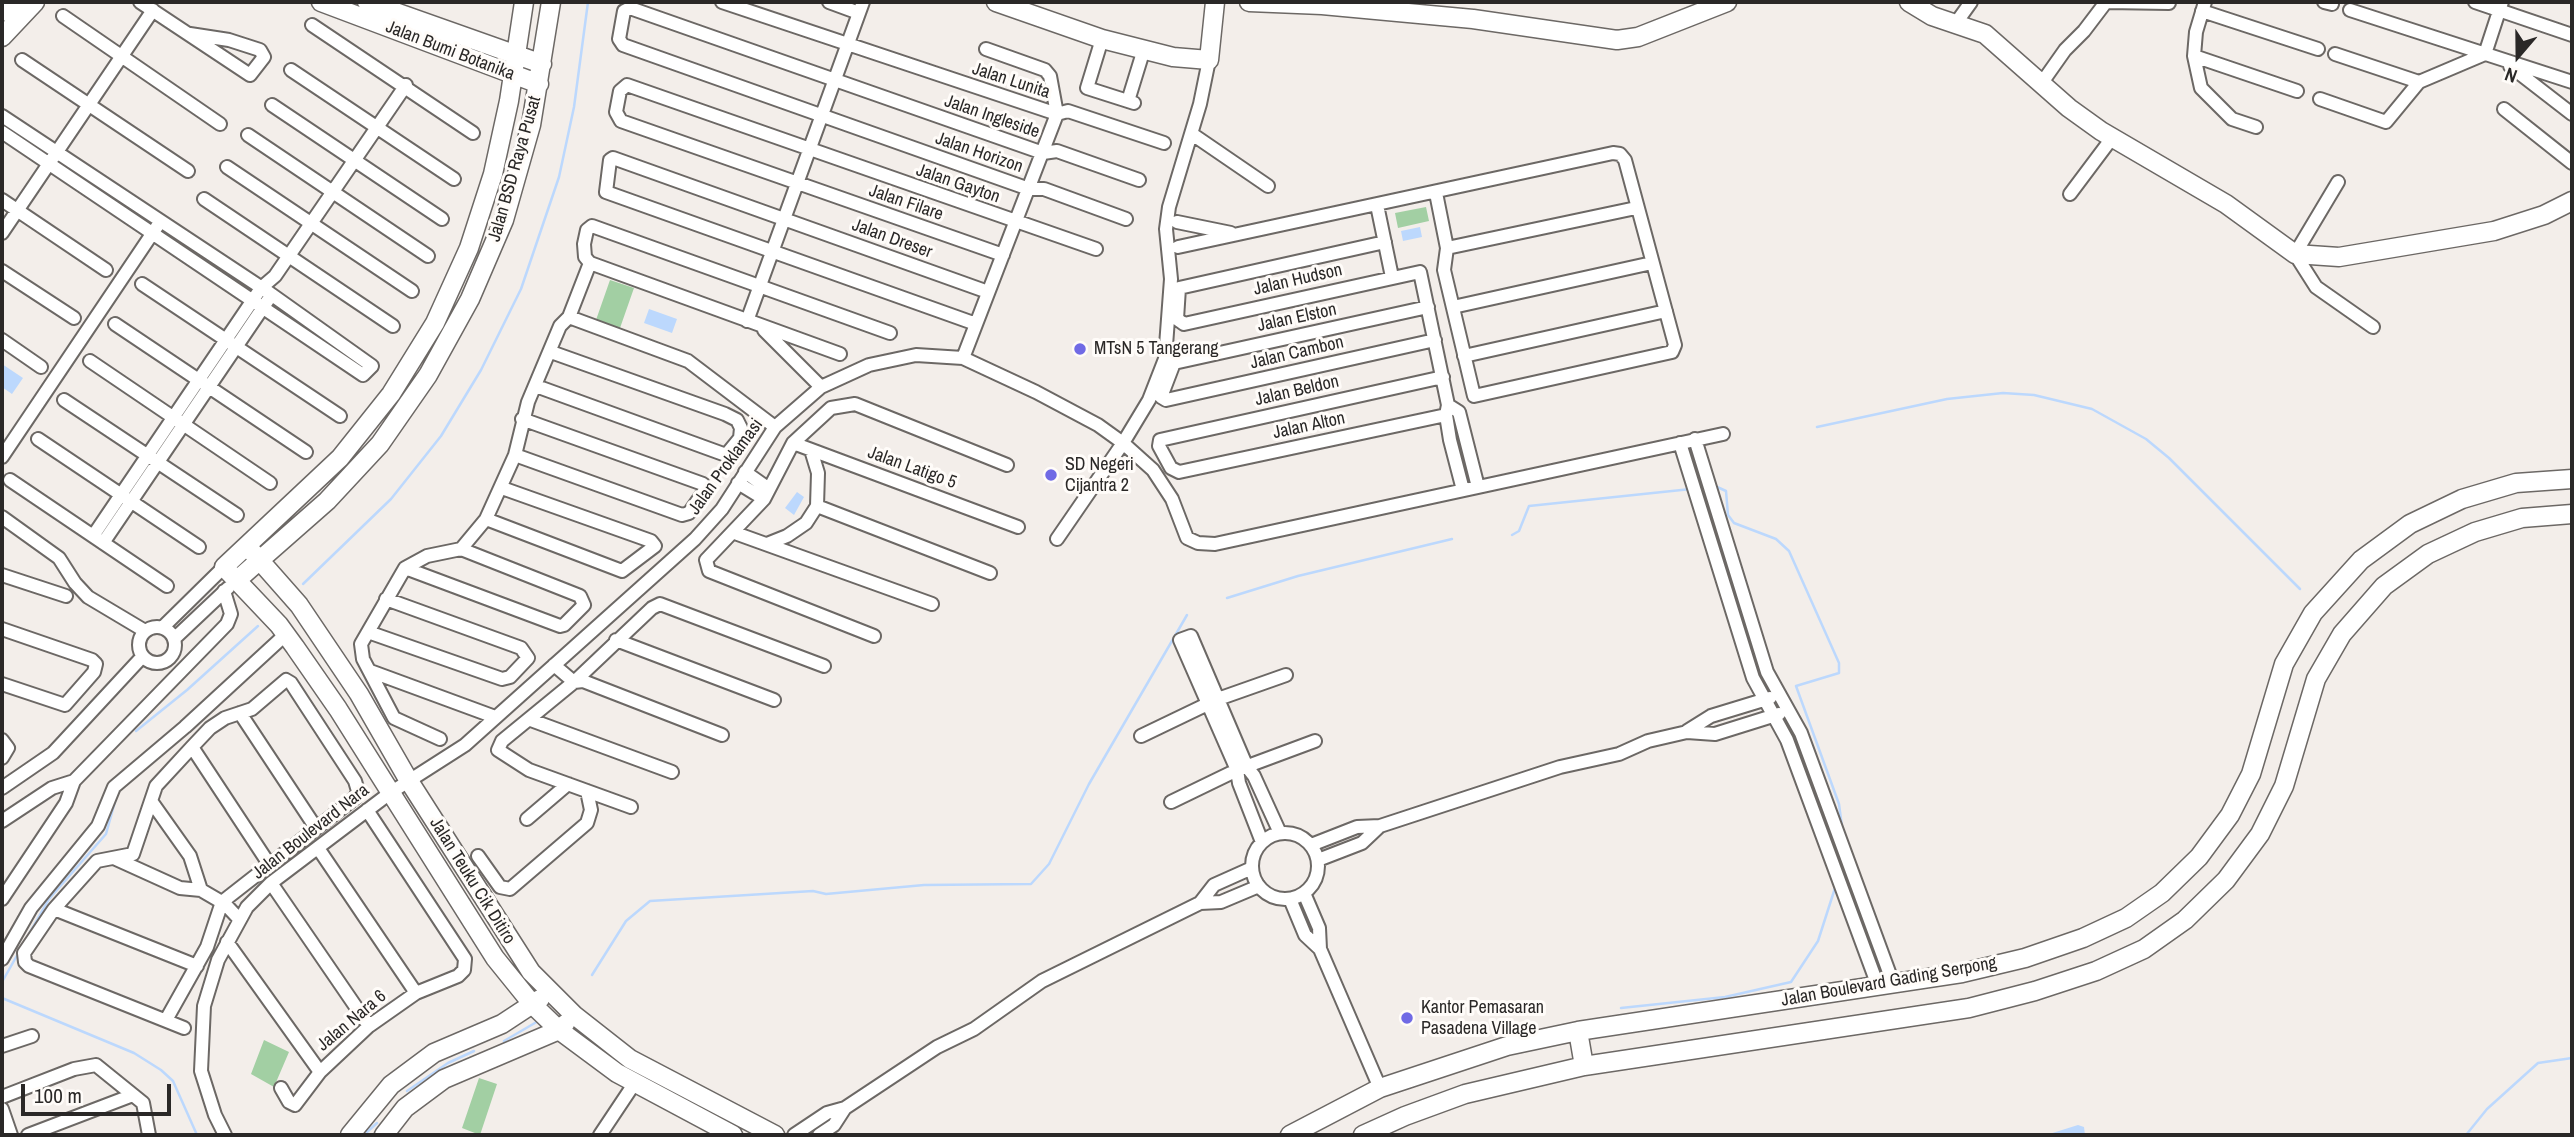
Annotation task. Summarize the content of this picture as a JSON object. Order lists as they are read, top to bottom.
{
  "streets": {
    "main road": [
      "Jalan Bumi Botanika",
      "Jalan BSD Raya Pusat",
      "Jalan Teuku Cik Ditiro",
      "Jalan Boulevard Gading Serpong"
    ],
    "street": [
      "Jalan Lunita",
      "Jalan Ingleside",
      "Jalan Horizon",
      "Jalan Gayton",
      "Jalan Filare",
      "Jalan Dreser",
      "Jalan Hudson",
      "Jalan Elston",
      "Jalan Cambon",
      "Jalan Beldon",
      "Jalan Alton",
      "Jalan Proklamasi",
      "Jalan Latigo 5",
      "Jalan Boulevard Nara",
      "Jalan Nara 6"
    ]
  },
  "crossings": [
    ["Jalan Bumi Botanika", "Jalan BSD Raya Pusat"],
    ["Jalan Ingleside", "Jalan Horizon"],
    ["Jalan BSD Raya Pusat", "Jalan Teuku Cik Ditiro"],
    ["Jalan Gayton", "Jalan Filare"],
    ["Jalan Hudson", "Jalan Elston"],
    ["Jalan Elston", "Jalan Cambon"],
    ["Jalan Beldon", "Jalan Alton"],
    ["Jalan Proklamasi", "Jalan Boulevard Nara"],
    ["Jalan Proklamasi", "Jalan Teuku Cik Ditiro"],
    ["Jalan Boulevard Nara", "Jalan Teuku Cik Ditiro"],
    ["Jalan Boulevard Nara", "Jalan Nara 6"]
  ],
  "places": ["MTsN 5 Tangerang", "SD Negeri Cijantra 2", "Kantor Pemasaran Pasadena Village"],
  "scale_bar": "100 m",
  "north": "bottom"
}
